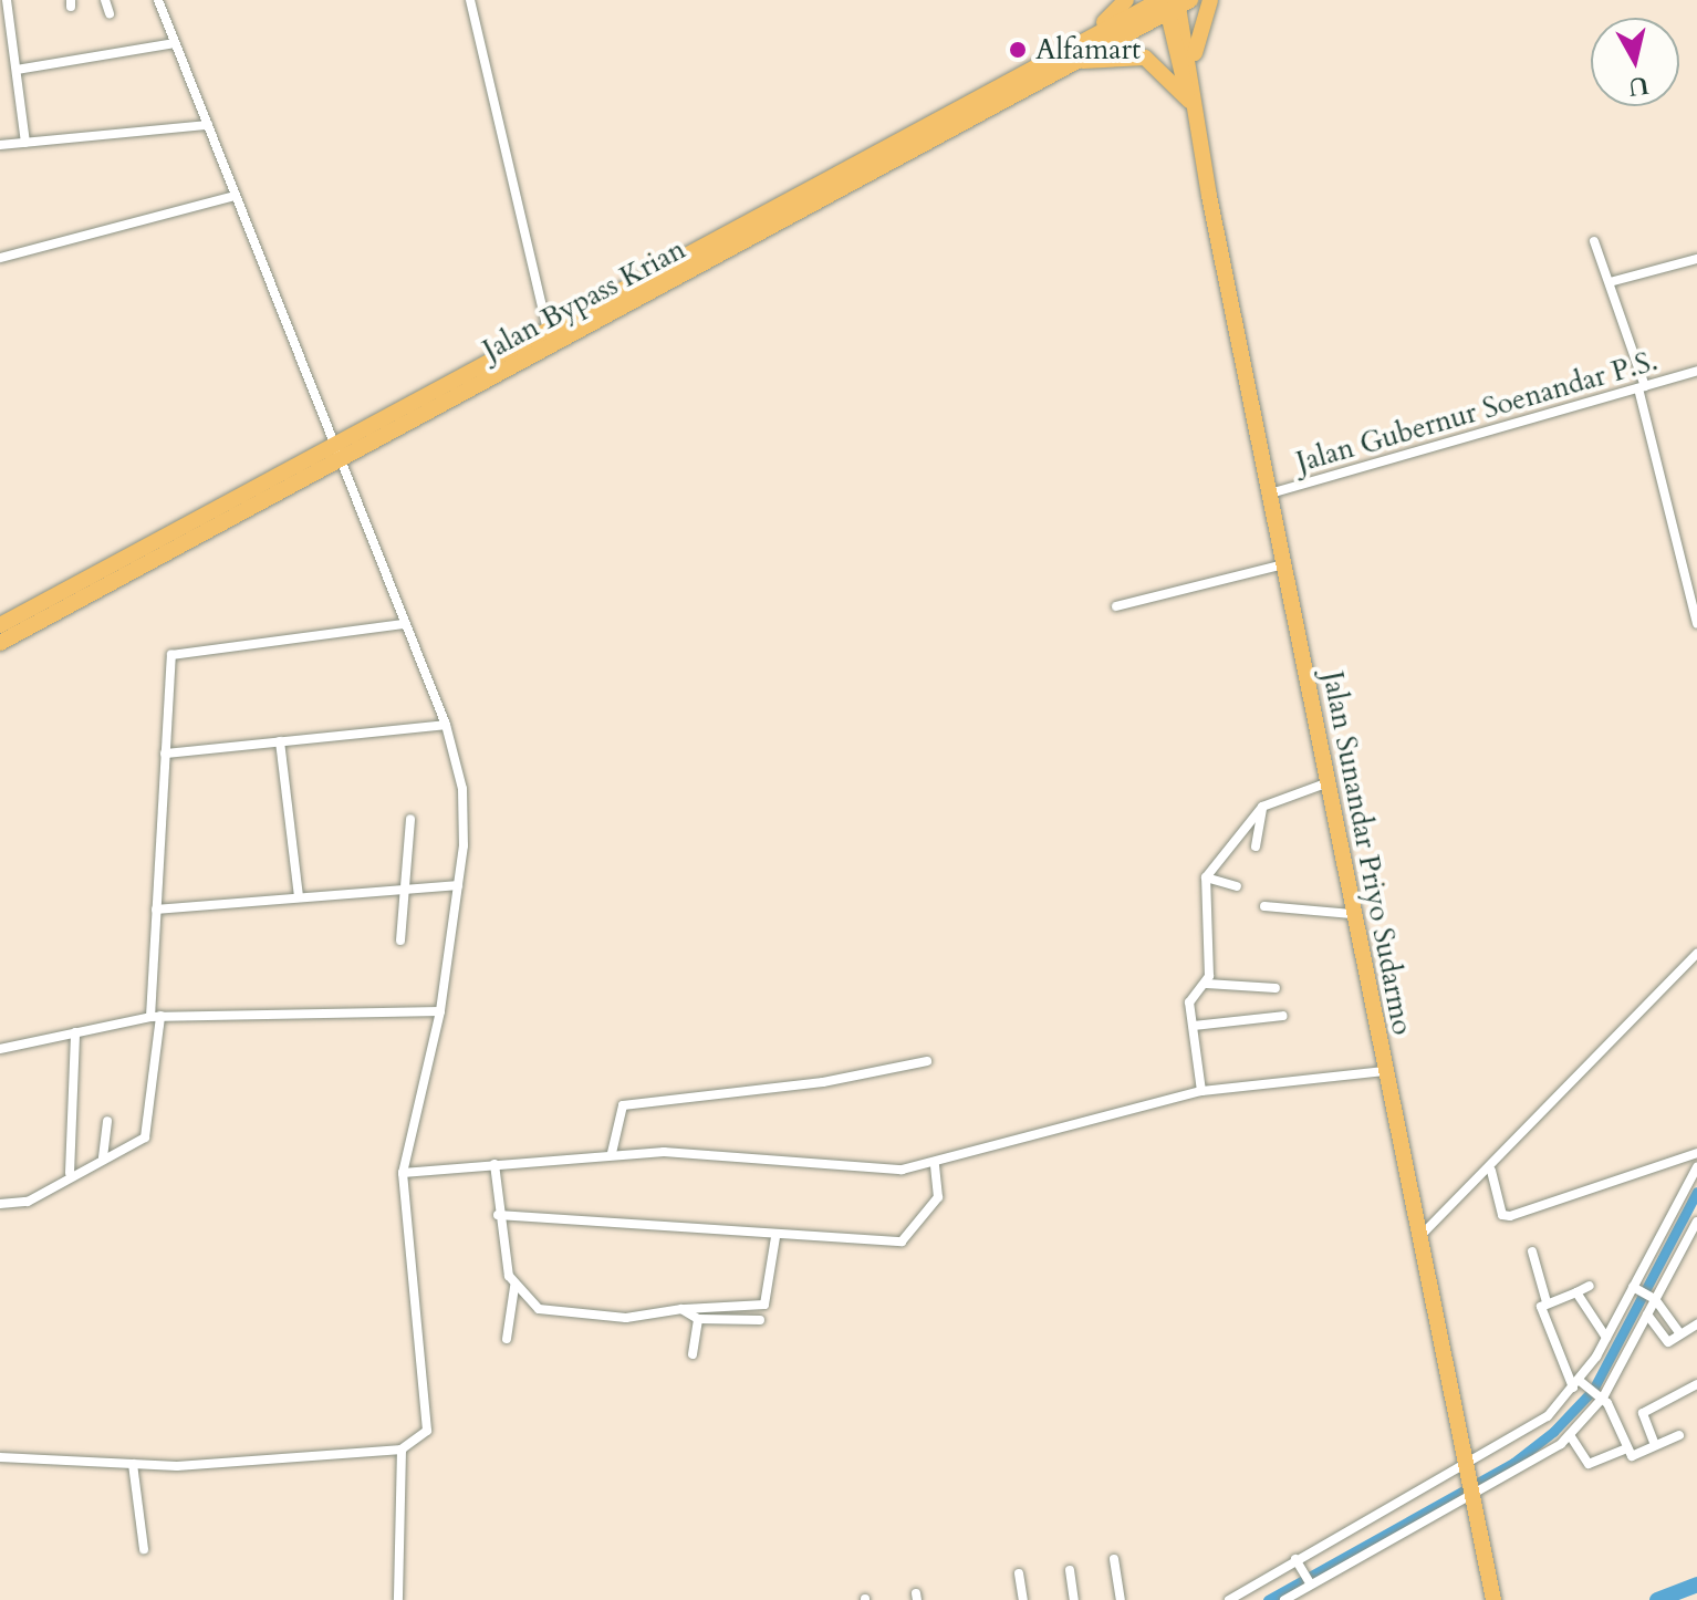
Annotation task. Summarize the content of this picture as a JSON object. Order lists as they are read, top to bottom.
{
  "streets": {
    "highway": ["Jalan Bypass Krian", "Jalan Sunandar Priyo Sudarmo"],
    "street": ["Jalan Gubernur Soenandar P.S."]
  },
  "crossings": [
    ["Jalan Bypass Krian", "Jalan Sunandar Priyo Sudarmo"],
    ["Jalan Gubernur Soenandar P.S.", "Jalan Sunandar Priyo Sudarmo"]
  ],
  "places": ["Alfamart"],
  "north": "bottom"
}
